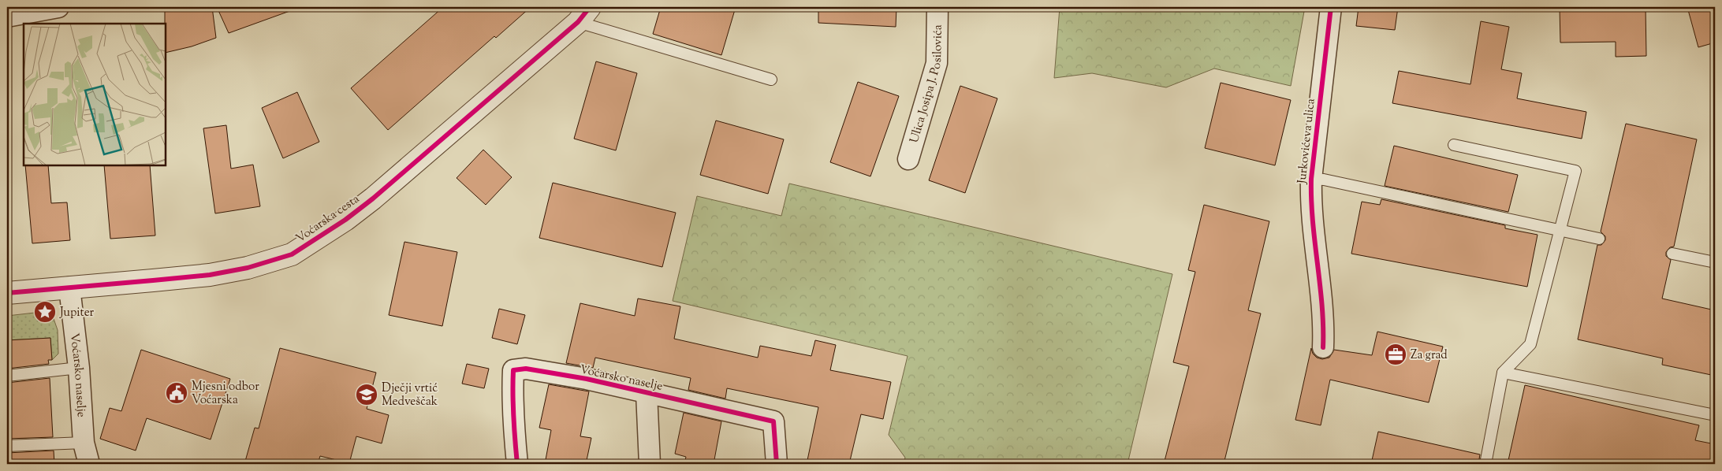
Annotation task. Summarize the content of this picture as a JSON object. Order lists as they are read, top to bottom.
{
  "streets": {
    "street": [
      "Ulica Josipa J. Posilovića",
      "Jurkovićeva ulica",
      "Voćarska cesta",
      "Voćarsko naselje"
    ]
  },
  "crossings": [
    ["Voćarska cesta", "Voćarsko naselje"]
  ],
  "places": {
    "place": ["Jupiter"],
    "office": ["Za grad"],
    "public building": ["Mjesni odbor Voćarska"],
    "school or university": ["Dječji vrtić Medveščak"]
  }
}
